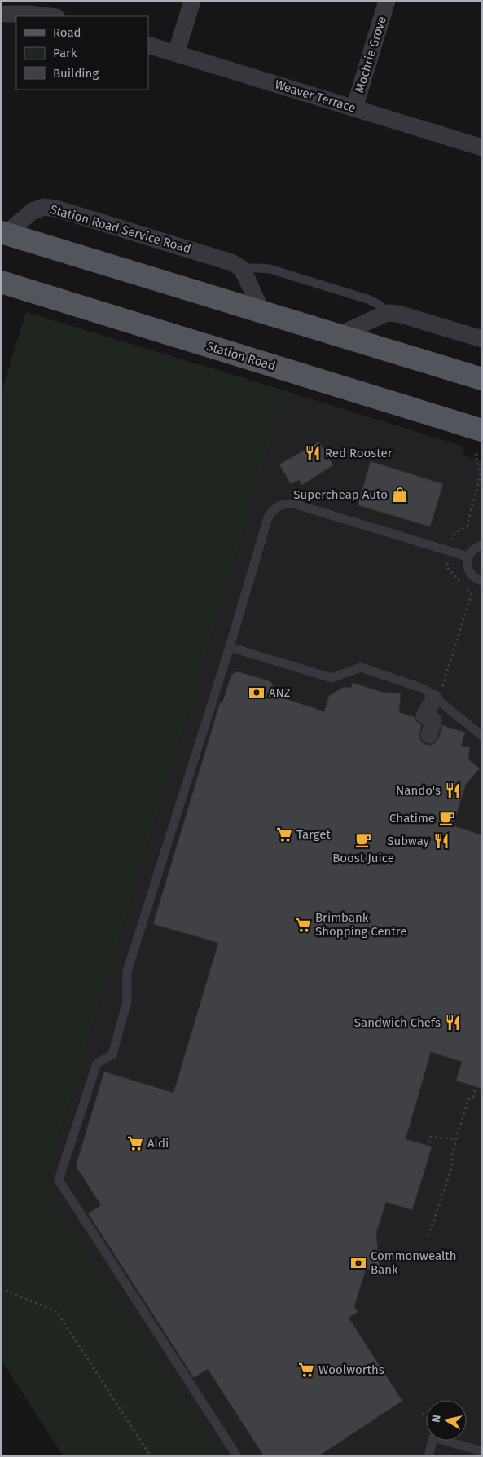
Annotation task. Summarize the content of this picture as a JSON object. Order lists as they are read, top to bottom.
{
  "streets": {
    "main road": ["Station Road"],
    "street": ["Mochrie Grove", "Weaver Terrace", "Station Road Service Road"]
  },
  "crossings": [
    ["Mochrie Grove", "Weaver Terrace"]
  ],
  "places": {
    "restaurant": [
      "Red Rooster",
      "Nando's",
      "Subway",
      "Sandwich Chefs"
    ],
    "shop": ["Supercheap Auto"],
    "bank": ["ANZ", "Commonwealth Bank"],
    "cafe": ["Chatime", "Boost Juice"],
    "supermarket": [
      "Target",
      "Brimbank Shopping Centre",
      "Aldi",
      "Woolworths"
    ]
  },
  "legend": ["Road", "Park", "Building"],
  "north": "left"
}
